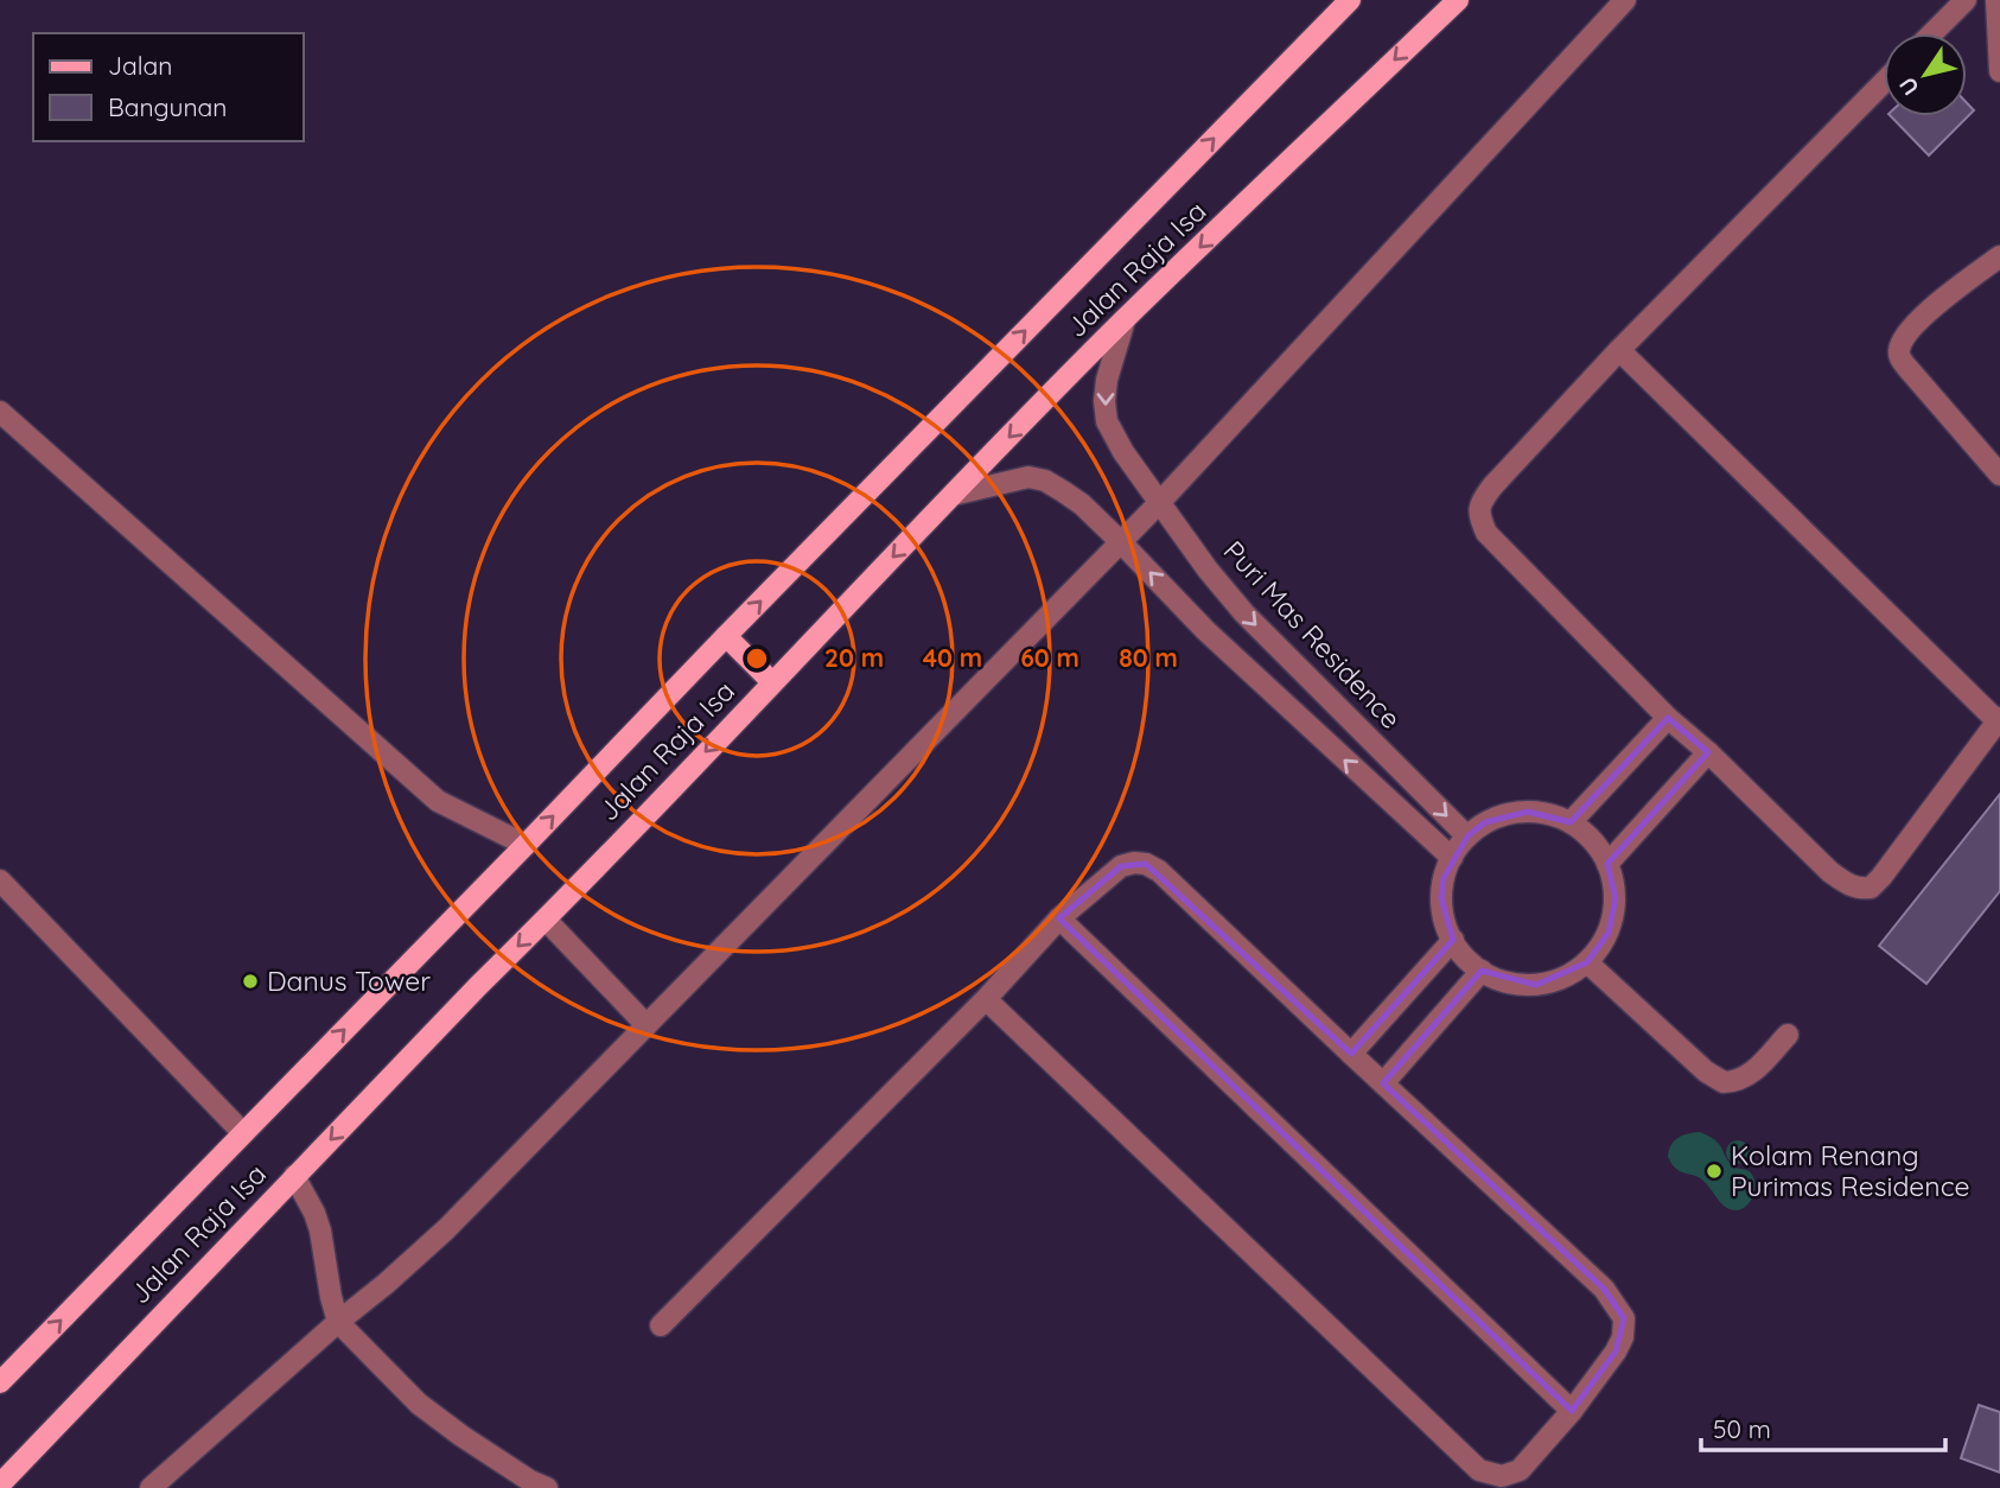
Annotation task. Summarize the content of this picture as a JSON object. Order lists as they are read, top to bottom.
{
  "streets": {
    "main road": ["Jalan Raja Isa"],
    "street": ["Puri Mas Residence"]
  },
  "crossings": [
    ["Jalan Raja Isa", "Puri Mas Residence"]
  ],
  "places": ["Danus Tower", "Kolam Renang Purimas Residence"],
  "legend": ["Jalan", "Bangunan"],
  "scale_bar": "50 m",
  "north": "bottom left",
  "rings": [
    "20 m",
    "40 m",
    "60 m",
    "80 m"
  ]
}
